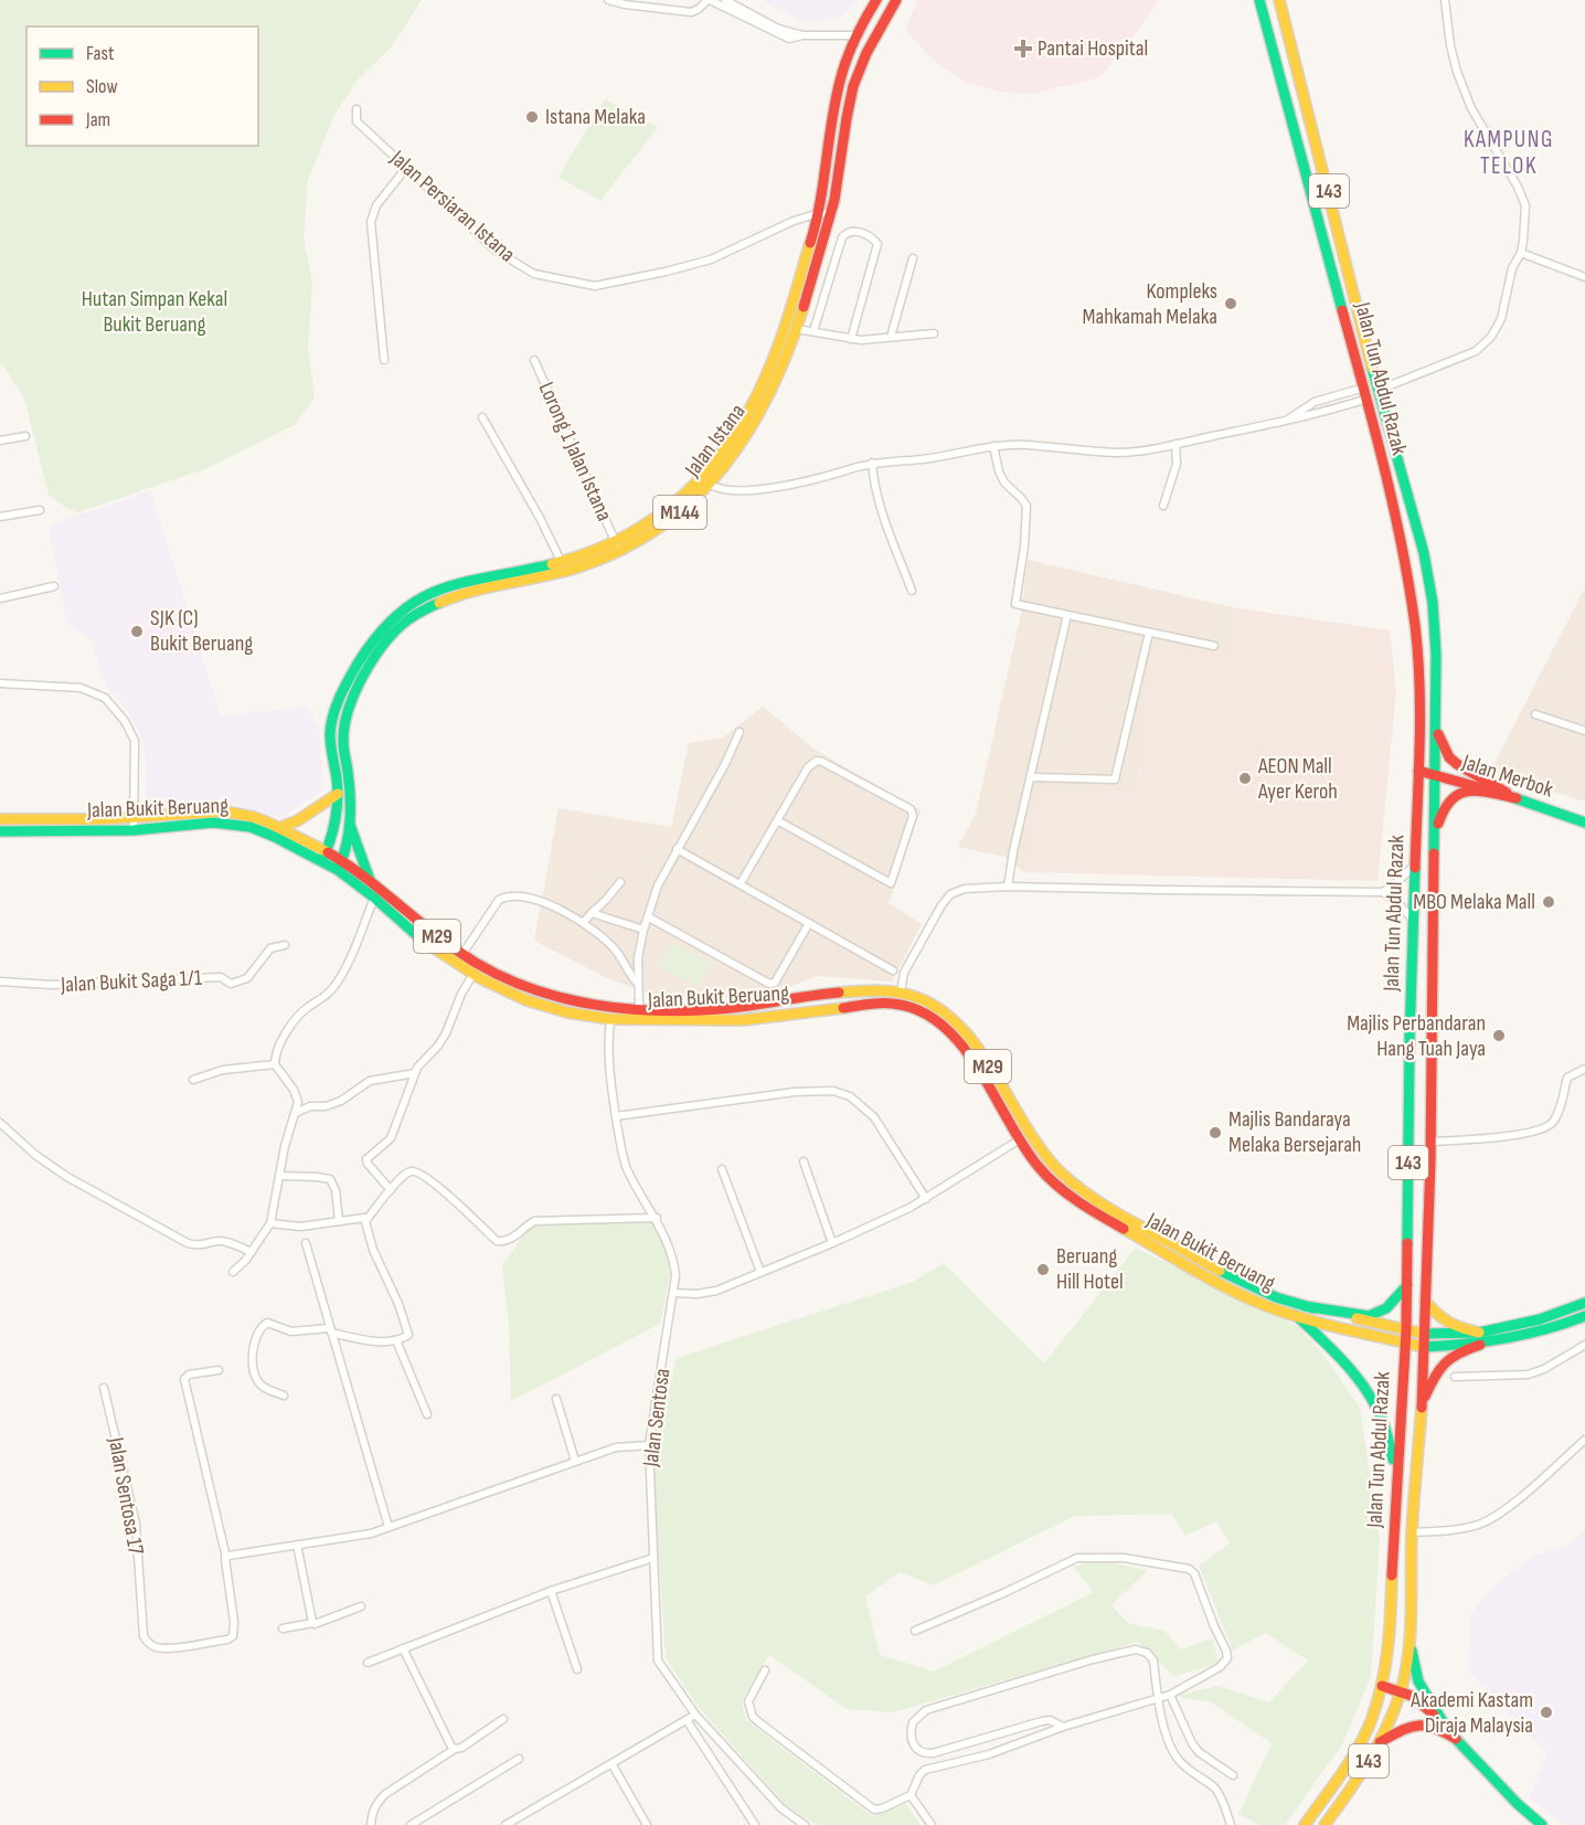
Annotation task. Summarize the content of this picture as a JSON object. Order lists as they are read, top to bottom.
{
  "streets": {
    "main road": [
      "143",
      "Jalan Tun Abdul Razak",
      "Jalan Istana",
      "M144",
      "Jalan Merbok",
      "Jalan Bukit Beruang",
      "M29"
    ],
    "street": [
      "Jalan Persiaran Istana",
      "Lorong 1 Jalan Istana",
      "Jalan Bukit Saga 1/1",
      "Jalan Sentosa",
      "Jalan Sentosa 17"
    ]
  },
  "crossings": [
    ["Jalan Persiaran Istana", "Jalan Istana"],
    ["Jalan Tun Abdul Razak", "Jalan Merbok"],
    ["Jalan Tun Abdul Razak", "Jalan Bukit Beruang"],
    ["Jalan Istana", "Lorong 1 Jalan Istana"],
    ["Jalan Istana", "Jalan Bukit Beruang"],
    ["Jalan Bukit Beruang", "Jalan Sentosa"]
  ],
  "districts": ["KAMPUNG TELOK"],
  "parks": ["Hutan Simpan Kekal Bukit Beruang"],
  "places": {
    "health": ["Pantai Hospital"],
    "other": [
      "Istana Melaka",
      "Kompleks Mahkamah Melaka",
      "SJK (C) Bukit Beruang",
      "AEON Mall Ayer Keroh",
      "MBO Melaka Mall",
      "Majlis Perbandaran Hang Tuah Jaya",
      "Majlis Bandaraya Melaka Bersejarah",
      "Beruang Hill Hotel",
      "Akademi Kastam Diraja Malaysia"
    ]
  },
  "legend": ["Fast", "Slow", "Jam"]
}
